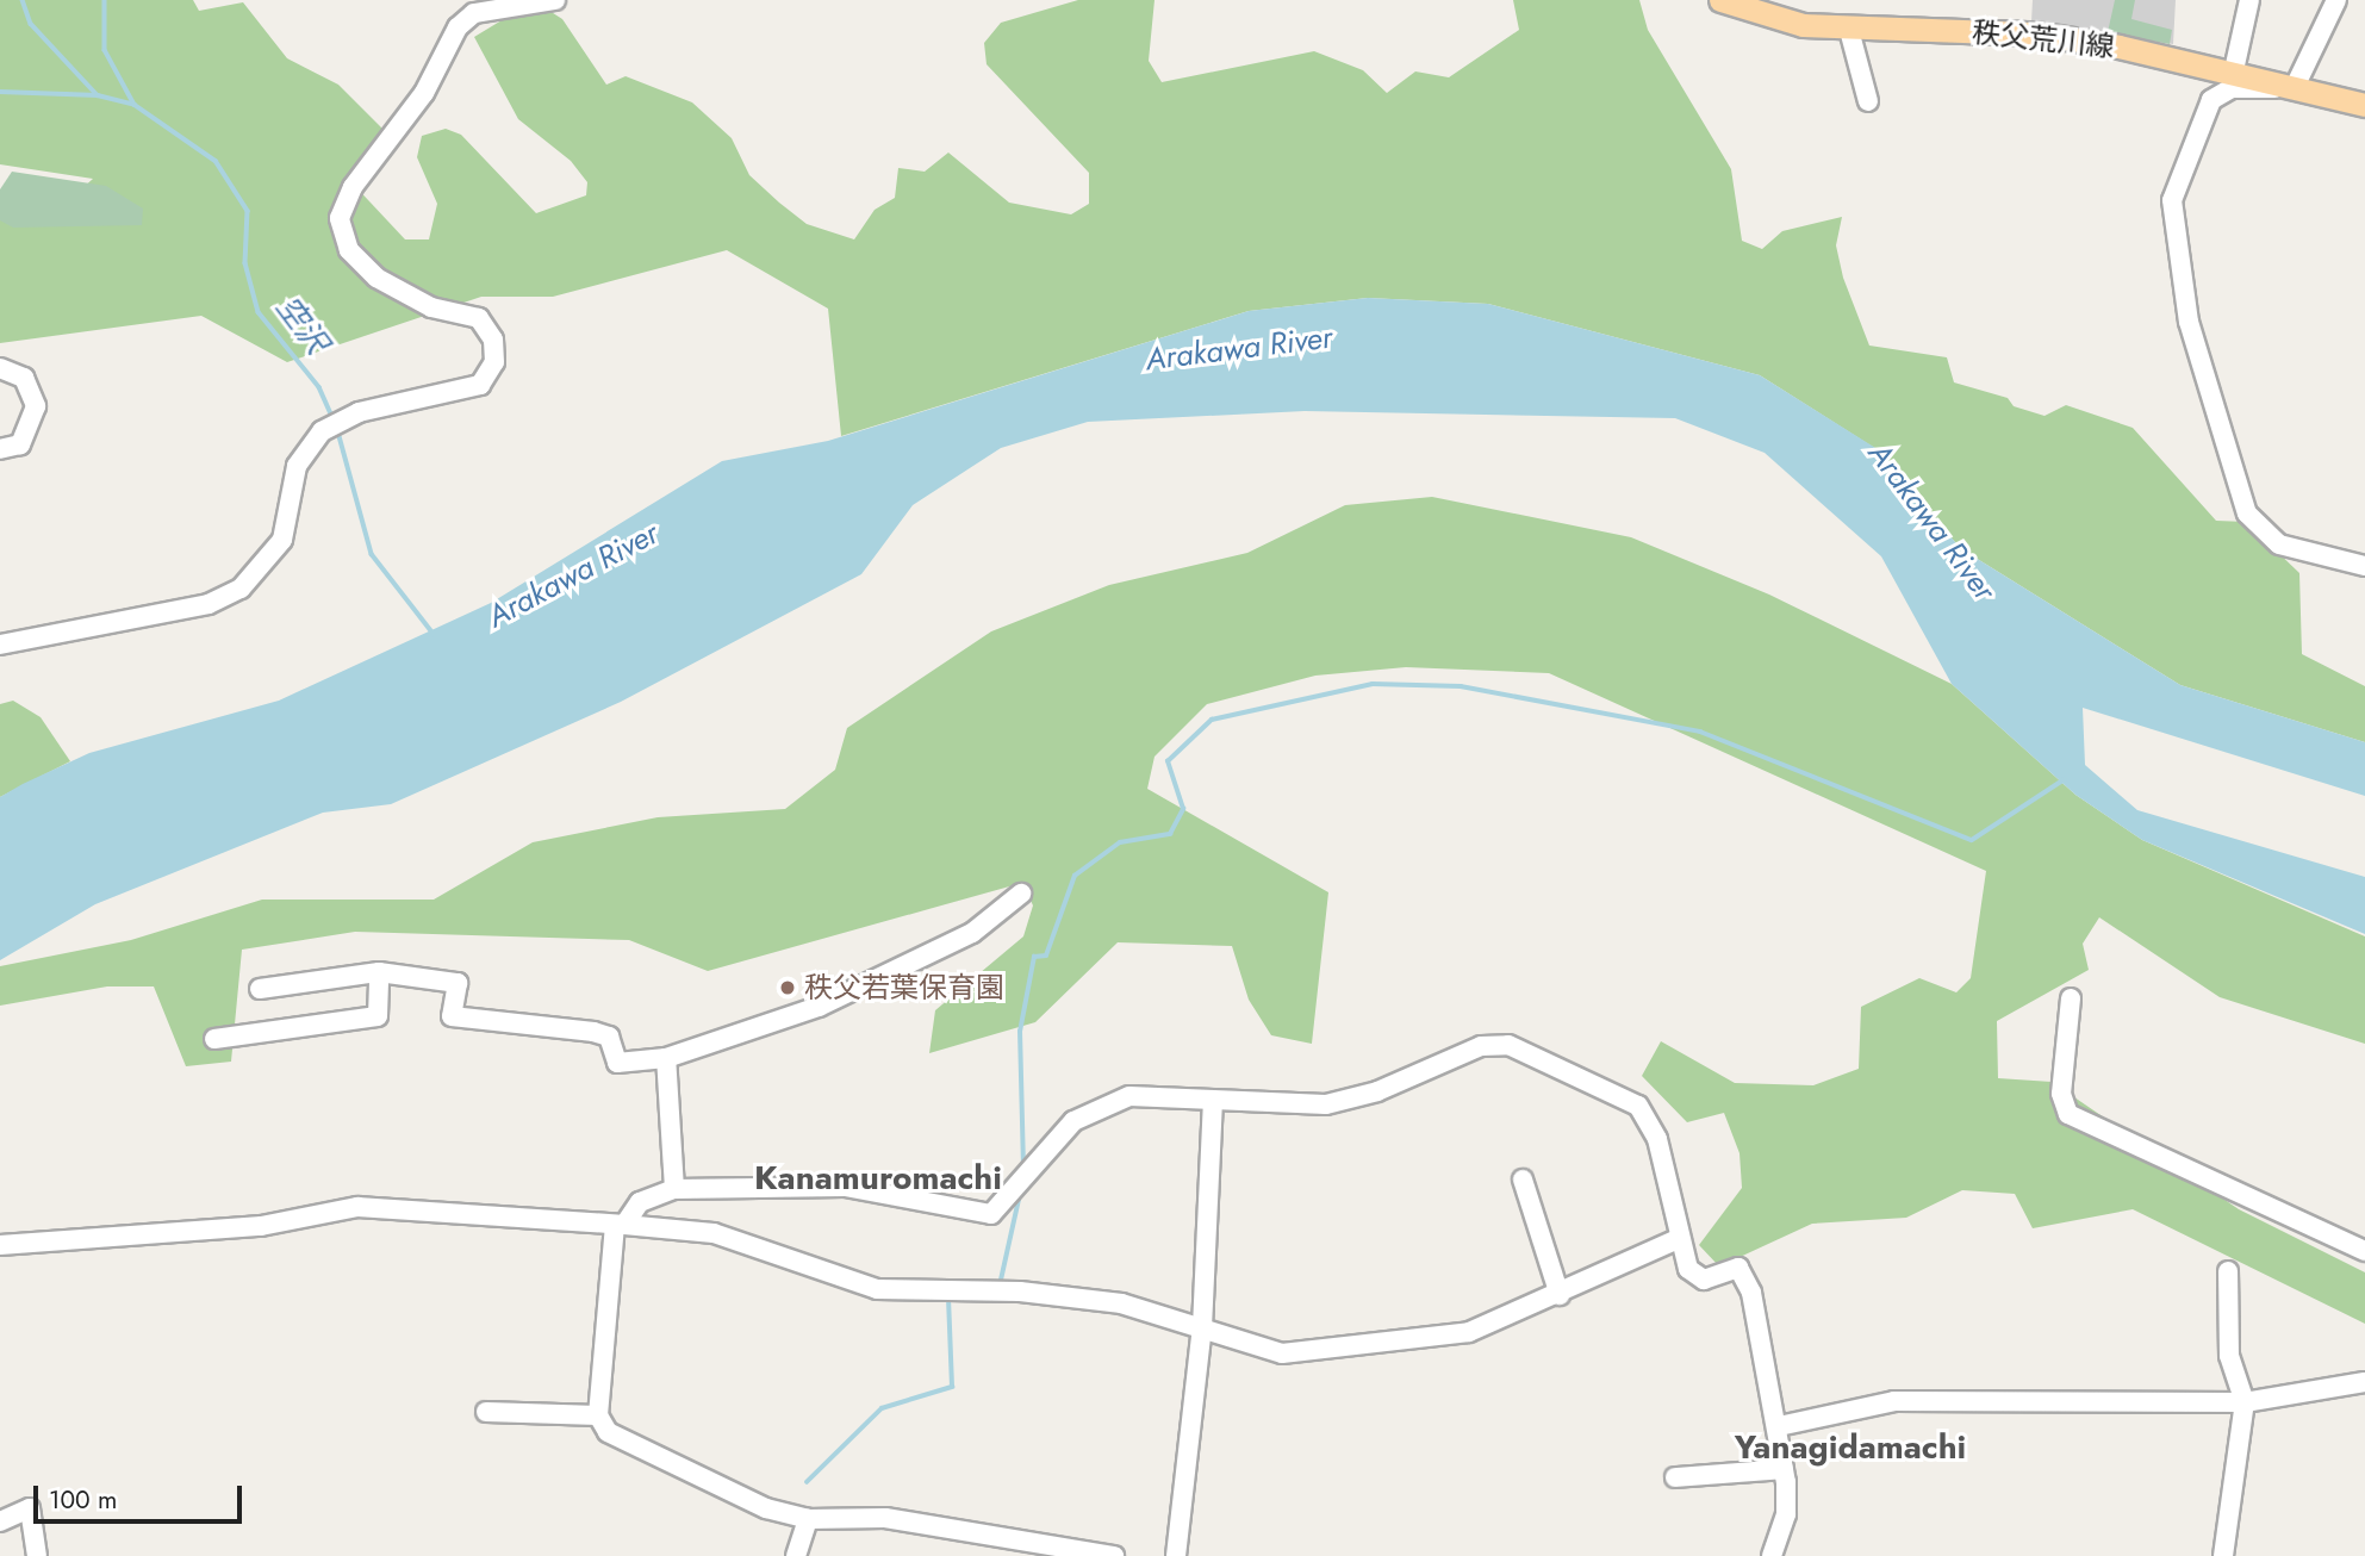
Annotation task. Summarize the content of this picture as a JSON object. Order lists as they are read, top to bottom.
{
  "streets": {
    "main road": ["秩父荒川線"]
  },
  "districts": ["Kanamuromachi", "Yanagidamachi"],
  "water": ["空沢", "Arakawa River"],
  "places": ["秩父若葉保育園"],
  "scale_bar": "100 m"
}
